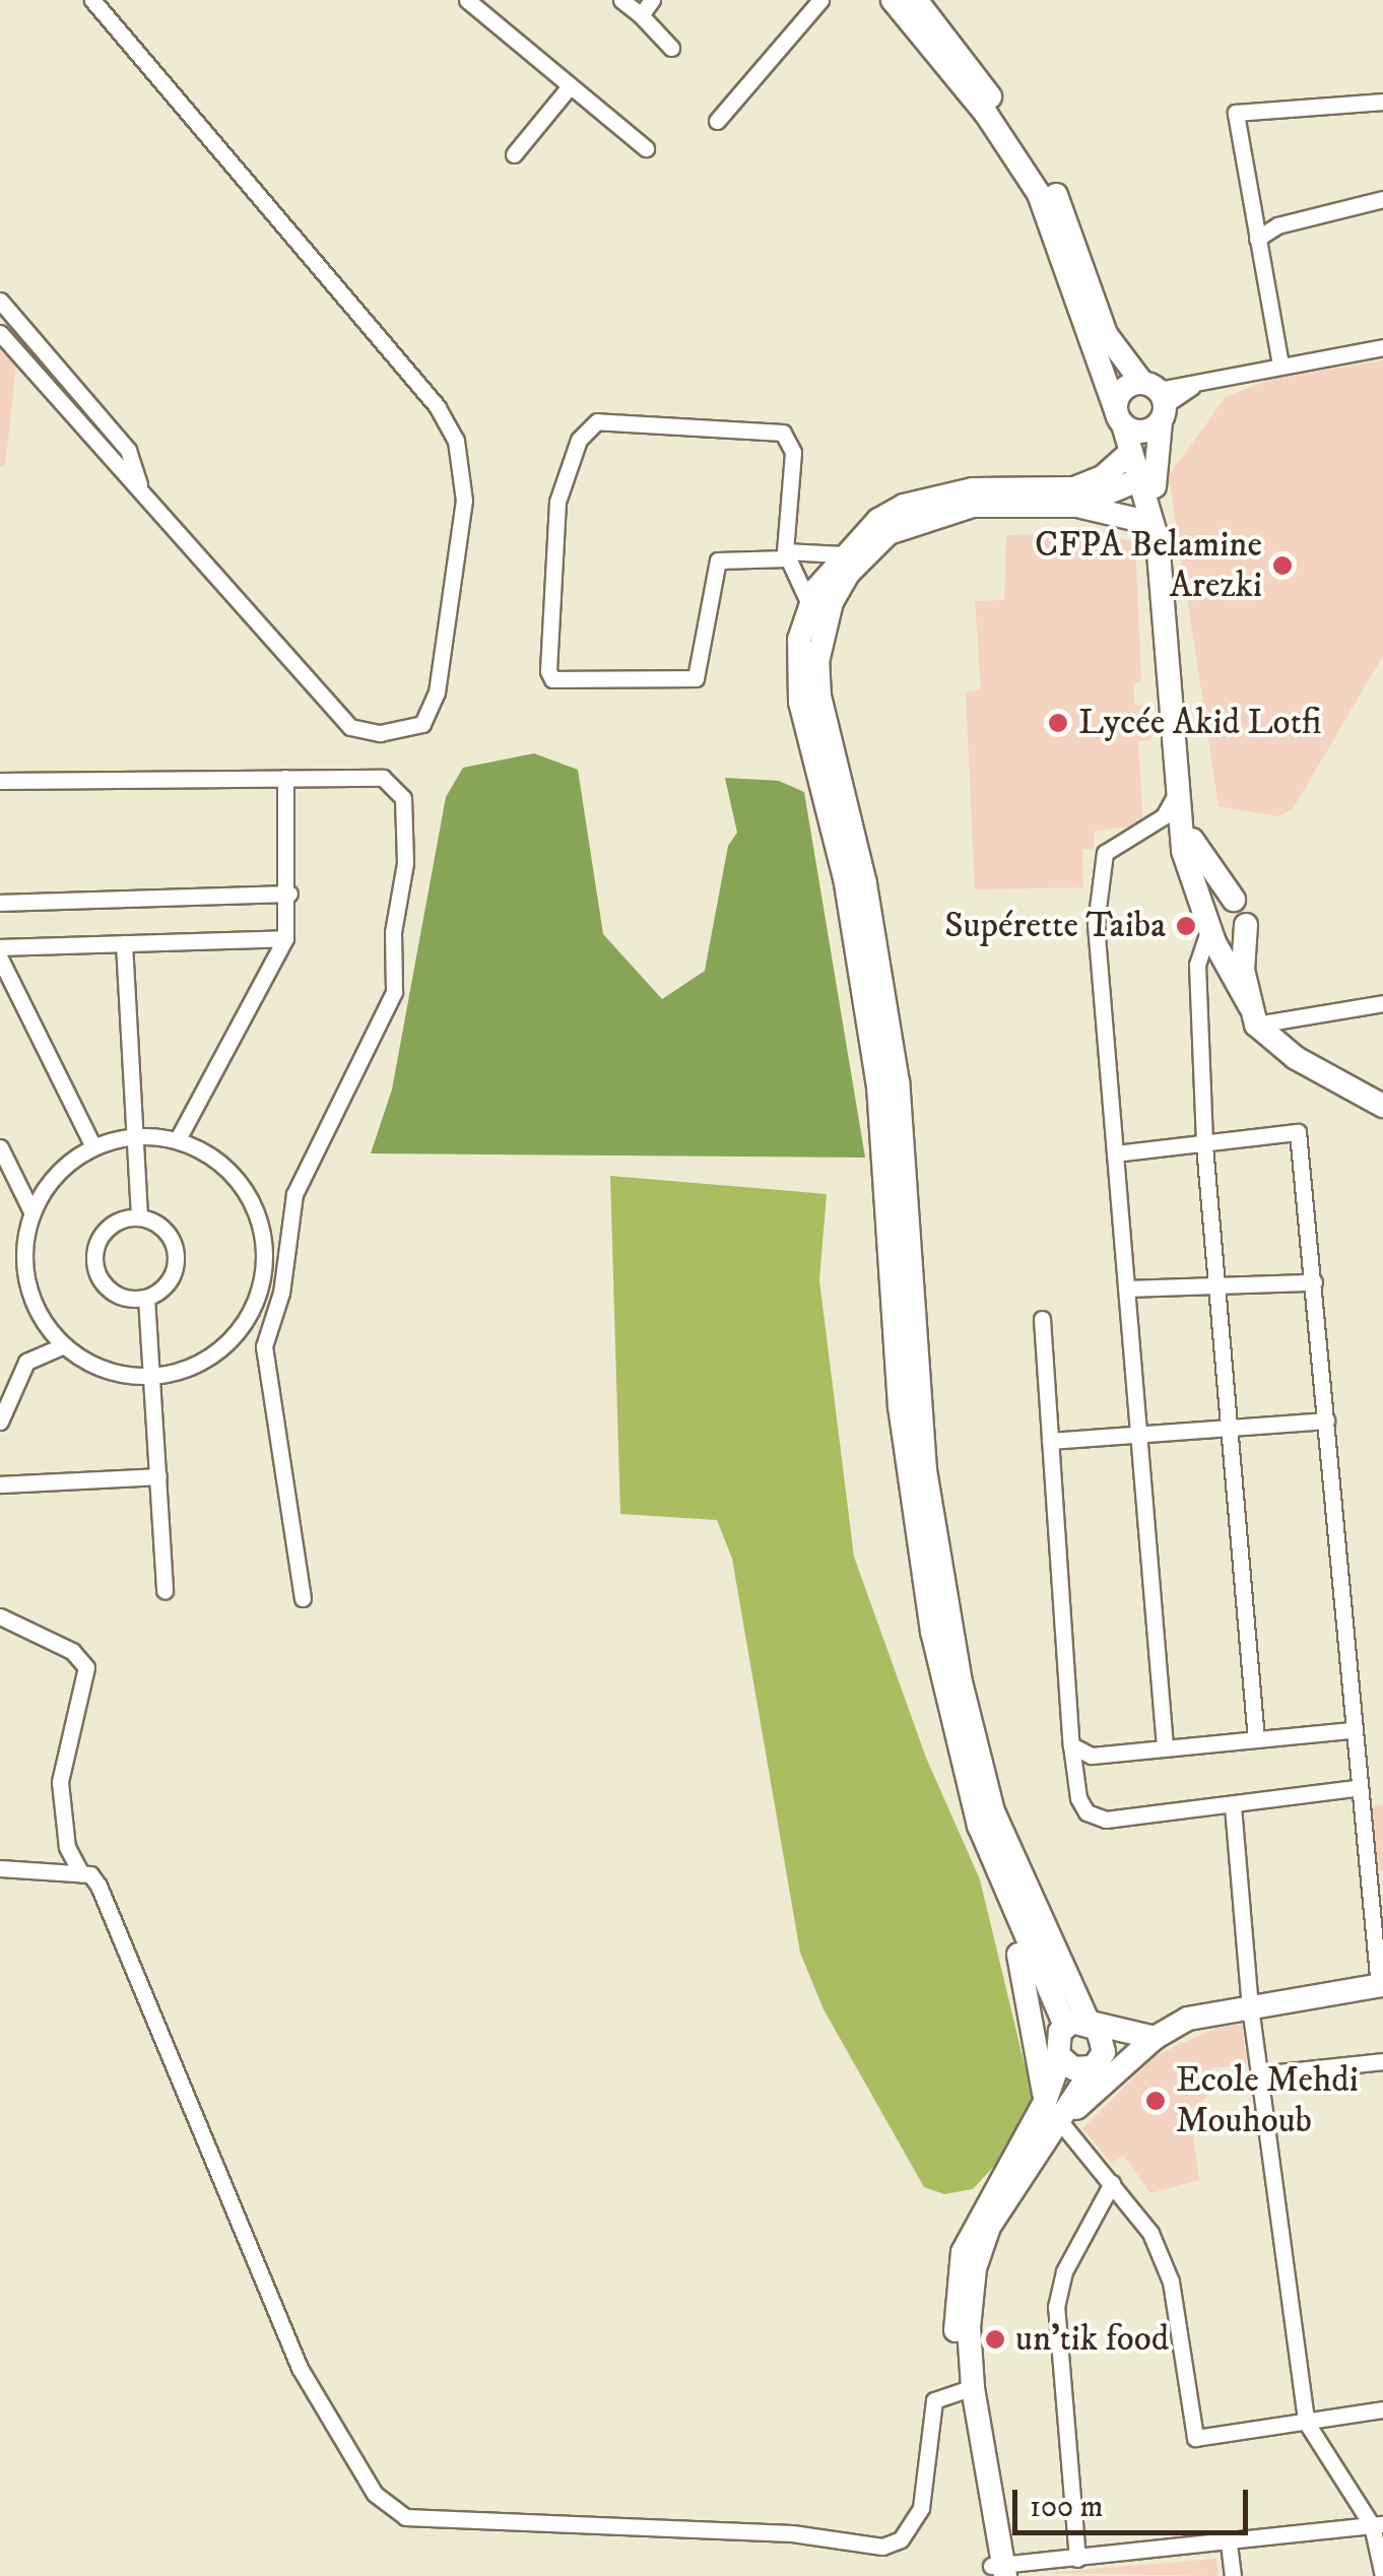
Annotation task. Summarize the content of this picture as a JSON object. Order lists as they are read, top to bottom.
{
  "places": [
    "CFPA Belamine Arezki",
    "Lycée Akid Lotfi",
    "Supérette Taiba",
    "Ecole Mehdi Mouhoub",
    "un'tik food"
  ],
  "scale_bar": "100 m"
}
